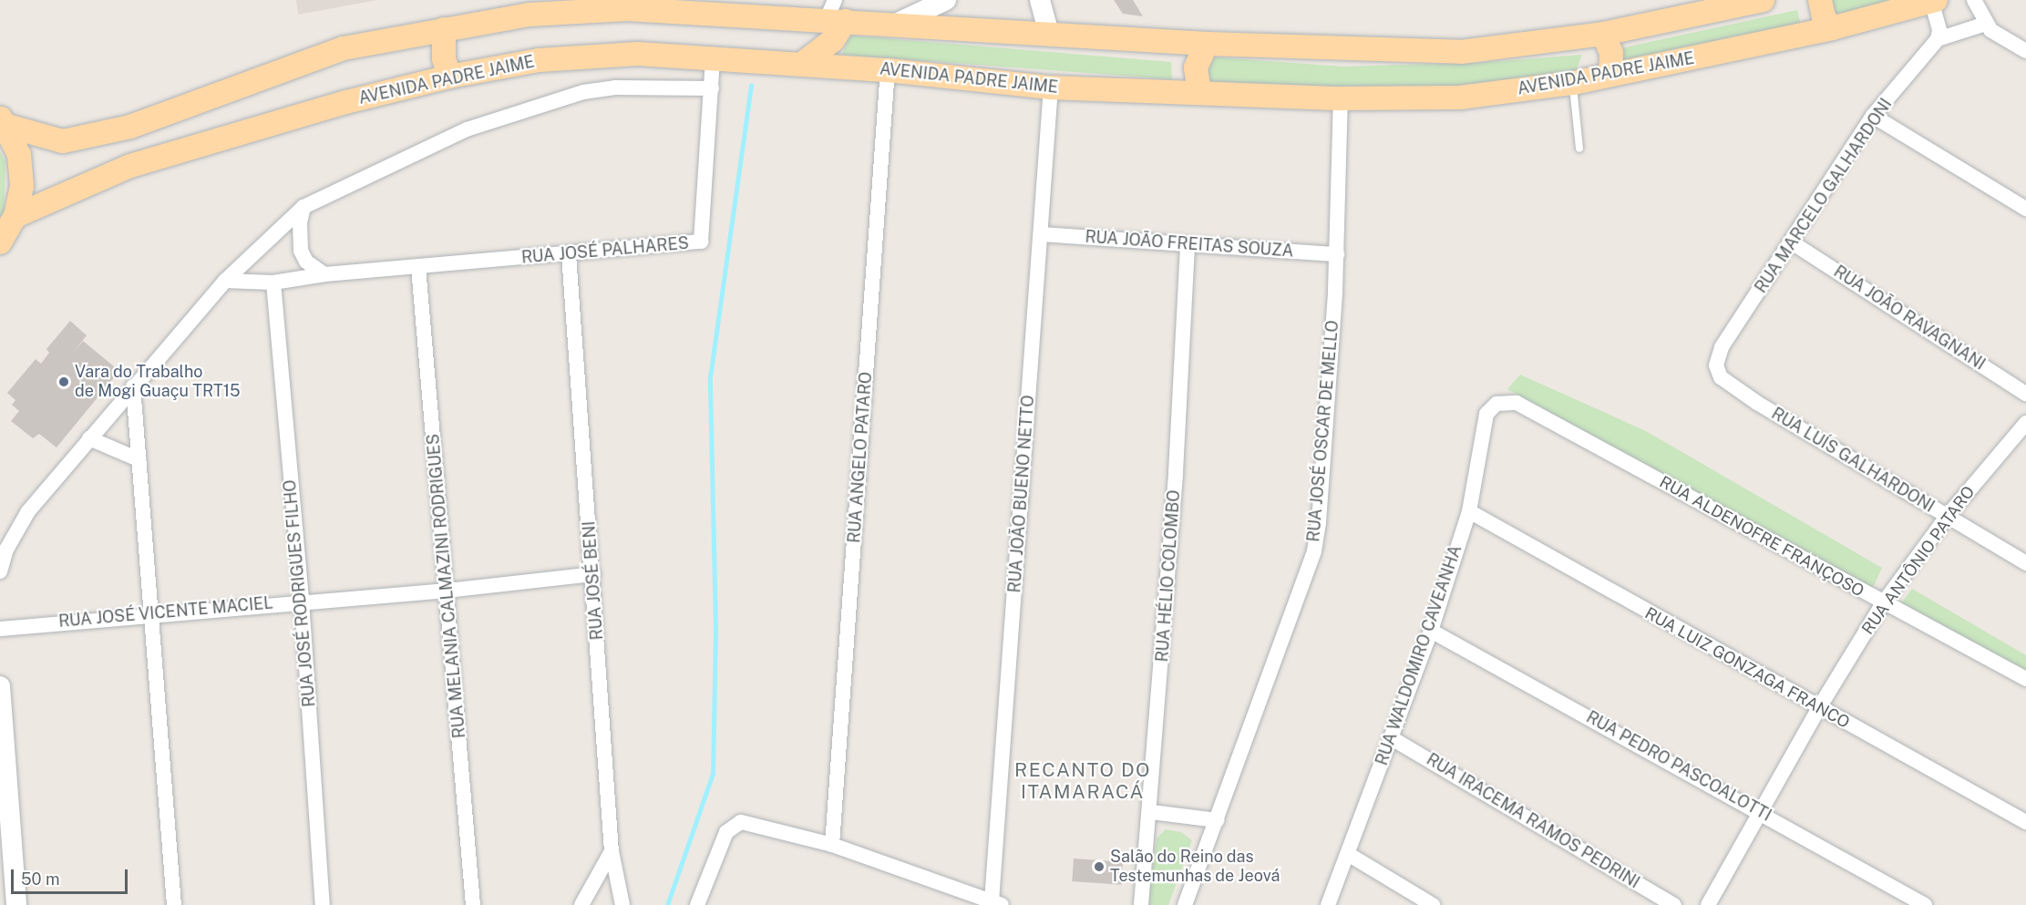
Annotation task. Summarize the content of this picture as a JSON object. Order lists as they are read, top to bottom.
{
  "streets": {
    "main road": ["AVENIDA PADRE JAIME"],
    "street": [
      "RUA MARCELO GALHARDONI",
      "RUA JOÃO FREITAS SOUZA",
      "RUA JOSÉ PALHARES",
      "RUA JOÃO RAVAGNANI",
      "RUA JOSÉ OSCAR DE MELLO",
      "RUA ANGELO PATARO",
      "RUA LUÍS GALHARDONI",
      "RUA JOÃO BUENO NETTO",
      "RUA ALDENOFRE FRANÇOSO",
      "RUA ANTÔNIO PATARO",
      "RUA HÉLIO COLOMBO",
      "RUA JOSÉ BENI",
      "RUA MELANIA CALMAZINI RODRIGUES",
      "RUA JOSÉ RODRIGUES FILHO",
      "RUA JOSÉ VICENTE MACIEL",
      "RUA WALDOMIRO CAVEANHA",
      "RUA LUIZ GONZAGA FRANCO",
      "RUA PEDRO PASCOALOTTI",
      "RUA IRACEMA RAMOS PEDRINI"
    ]
  },
  "crossings": [
    ["AVENIDA PADRE JAIME", "RUA JOSÉ PALHARES"],
    ["AVENIDA PADRE JAIME", "RUA JOSÉ OSCAR DE MELLO"],
    ["AVENIDA PADRE JAIME", "RUA ANGELO PATARO"],
    ["AVENIDA PADRE JAIME", "RUA JOÃO BUENO NETTO"],
    ["RUA MARCELO GALHARDONI", "RUA JOÃO RAVAGNANI"],
    ["RUA MARCELO GALHARDONI", "RUA LUÍS GALHARDONI"],
    ["RUA JOÃO FREITAS SOUZA", "RUA JOSÉ OSCAR DE MELLO"],
    ["RUA JOÃO FREITAS SOUZA", "RUA JOÃO BUENO NETTO"],
    ["RUA JOÃO FREITAS SOUZA", "RUA HÉLIO COLOMBO"],
    ["RUA JOSÉ PALHARES", "RUA JOSÉ BENI"],
    ["RUA JOSÉ PALHARES", "RUA MELANIA CALMAZINI RODRIGUES"],
    ["RUA JOSÉ PALHARES", "RUA JOSÉ RODRIGUES FILHO"],
    ["RUA LUÍS GALHARDONI", "RUA ANTÔNIO PATARO"],
    ["RUA ALDENOFRE FRANÇOSO", "RUA ANTÔNIO PATARO"],
    ["RUA ALDENOFRE FRANÇOSO", "RUA WALDOMIRO CAVEANHA"],
    ["RUA ANTÔNIO PATARO", "RUA LUIZ GONZAGA FRANCO"],
    ["RUA ANTÔNIO PATARO", "RUA PEDRO PASCOALOTTI"],
    ["RUA JOSÉ BENI", "RUA JOSÉ VICENTE MACIEL"],
    ["RUA MELANIA CALMAZINI RODRIGUES", "RUA JOSÉ VICENTE MACIEL"],
    ["RUA JOSÉ RODRIGUES FILHO", "RUA JOSÉ VICENTE MACIEL"],
    ["RUA WALDOMIRO CAVEANHA", "RUA LUIZ GONZAGA FRANCO"],
    ["RUA WALDOMIRO CAVEANHA", "RUA PEDRO PASCOALOTTI"],
    ["RUA WALDOMIRO CAVEANHA", "RUA IRACEMA RAMOS PEDRINI"]
  ],
  "districts": ["RECANTO DO ITAMARACÁ"],
  "places": ["Vara do Trabalho de Mogi Guaçu TRT15", "Salão do Reino das Testemunhas de Jeová"],
  "scale_bar": "50 m"
}
